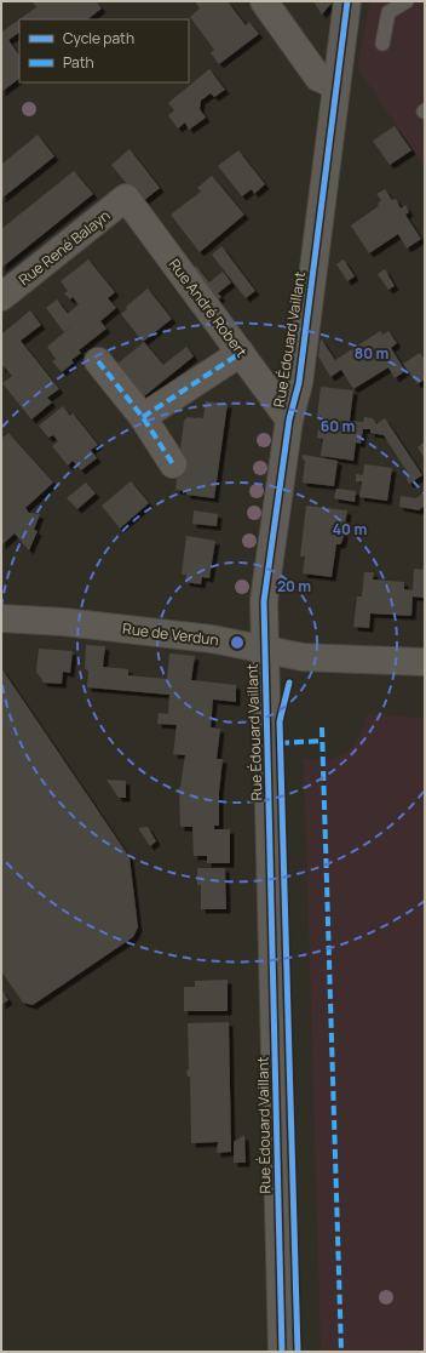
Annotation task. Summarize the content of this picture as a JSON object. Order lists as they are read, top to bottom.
{
  "streets": {
    "street": [
      "Rue René Balayn",
      "Rue André Robert",
      "Rue Édouard Vaillant",
      "Rue de Verdun"
    ]
  },
  "crossings": [
    ["Rue René Balayn", "Rue André Robert"],
    ["Rue André Robert", "Rue Édouard Vaillant"],
    ["Rue Édouard Vaillant", "Rue de Verdun"]
  ],
  "legend": ["Cycle path", "Path"],
  "rings": [
    "80 m",
    "60 m",
    "40 m",
    "20 m"
  ]
}
